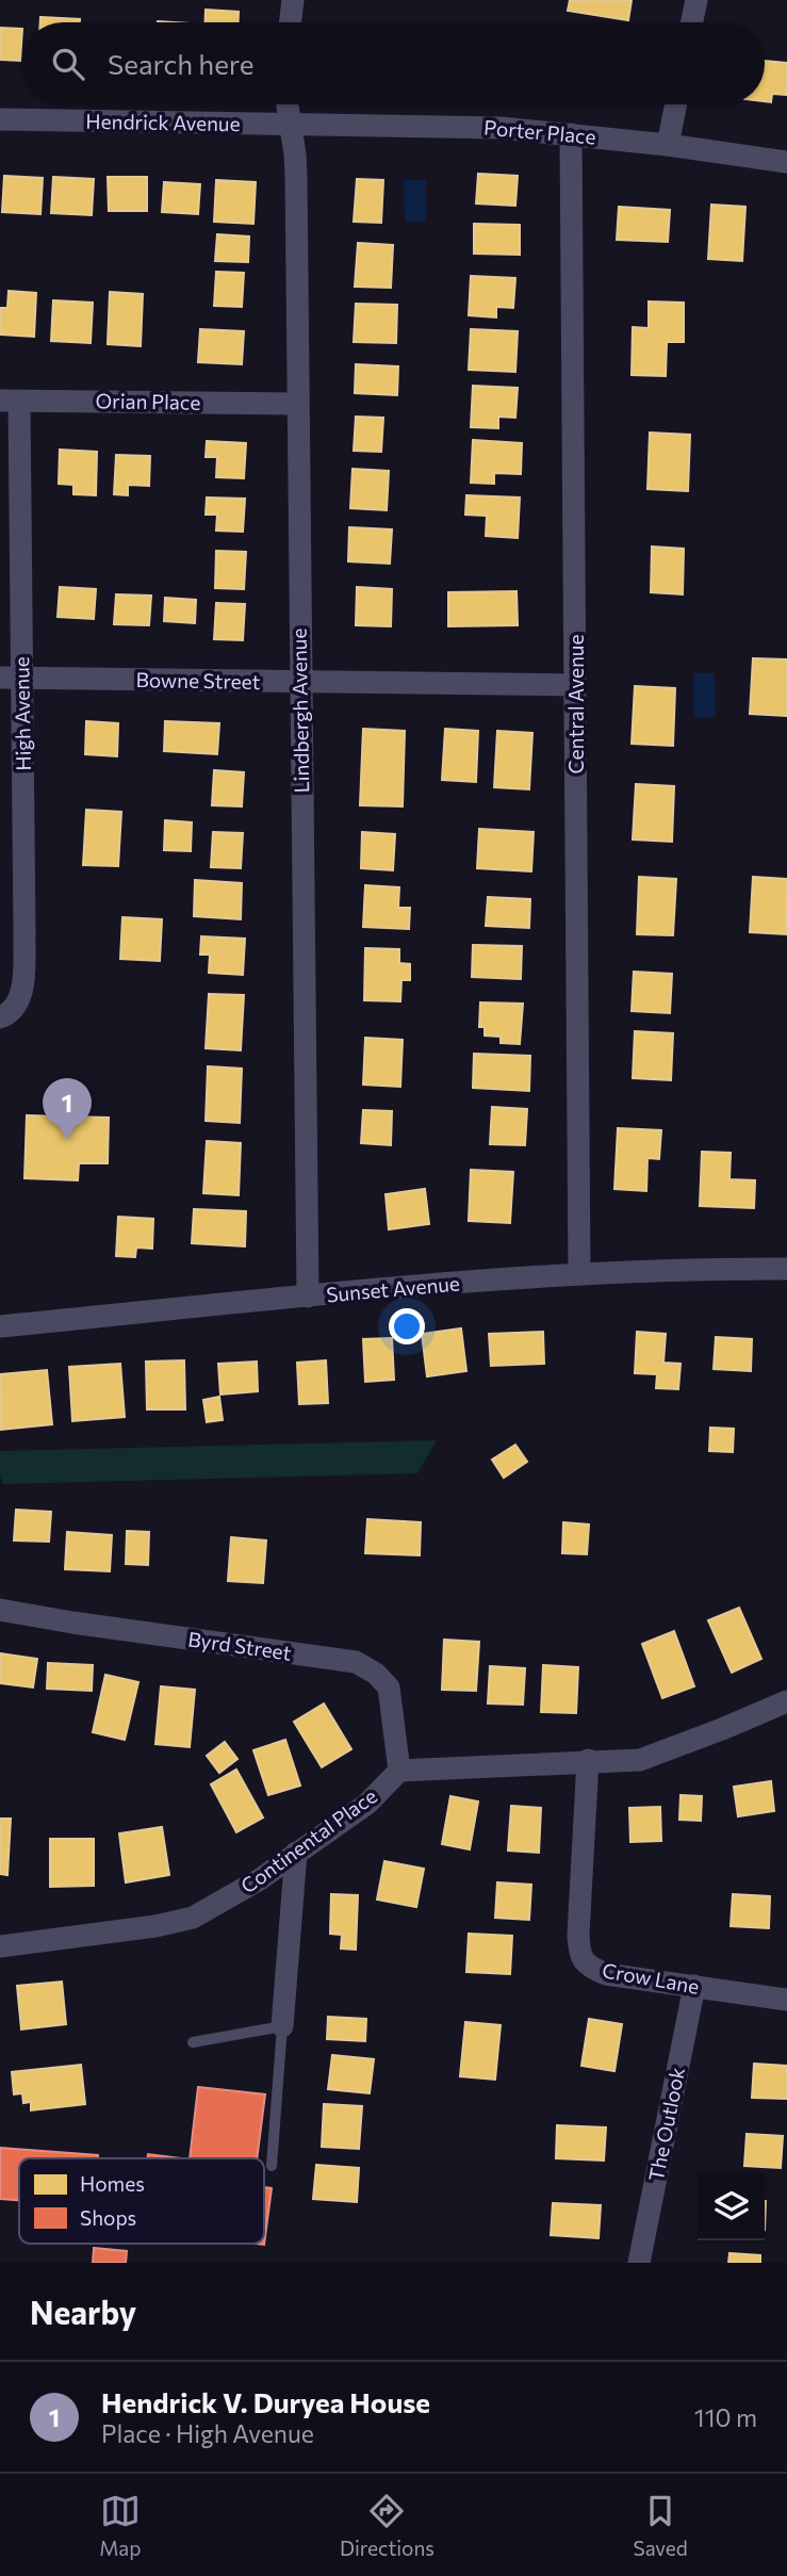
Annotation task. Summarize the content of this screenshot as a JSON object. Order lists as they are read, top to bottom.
{
  "streets": {
    "street": [
      "Hendrick Avenue",
      "Porter Place",
      "Orian Place",
      "Bowne Street",
      "Central Avenue",
      "Lindbergh Avenue",
      "High Avenue",
      "Sunset Avenue",
      "Byrd Street",
      "Continental Place",
      "Crow Lane",
      "The Outlook"
    ]
  },
  "crossings": [
    ["Hendrick Avenue", "Porter Place"],
    ["Hendrick Avenue", "Lindbergh Avenue"],
    ["Porter Place", "Central Avenue"],
    ["Porter Place", "Lindbergh Avenue"],
    ["Orian Place", "Lindbergh Avenue"],
    ["Orian Place", "High Avenue"],
    ["Bowne Street", "Central Avenue"],
    ["Bowne Street", "Lindbergh Avenue"],
    ["Bowne Street", "High Avenue"],
    ["Central Avenue", "Sunset Avenue"],
    ["Lindbergh Avenue", "Sunset Avenue"],
    ["Byrd Street", "Continental Place"],
    ["Crow Lane", "The Outlook"]
  ],
  "legend": ["Homes", "Shops"],
  "page": {
    "search": "Search here",
    "pins": "1",
    "heading": "Nearby",
    "list": [
      {
        "mark": "1",
        "name": "Hendrick V. Duryea House",
        "note": "Place · High Avenue",
        "value": "110 m"
      }
    ],
    "nav": ["Map", "Directions", "Saved"]
  }
}
